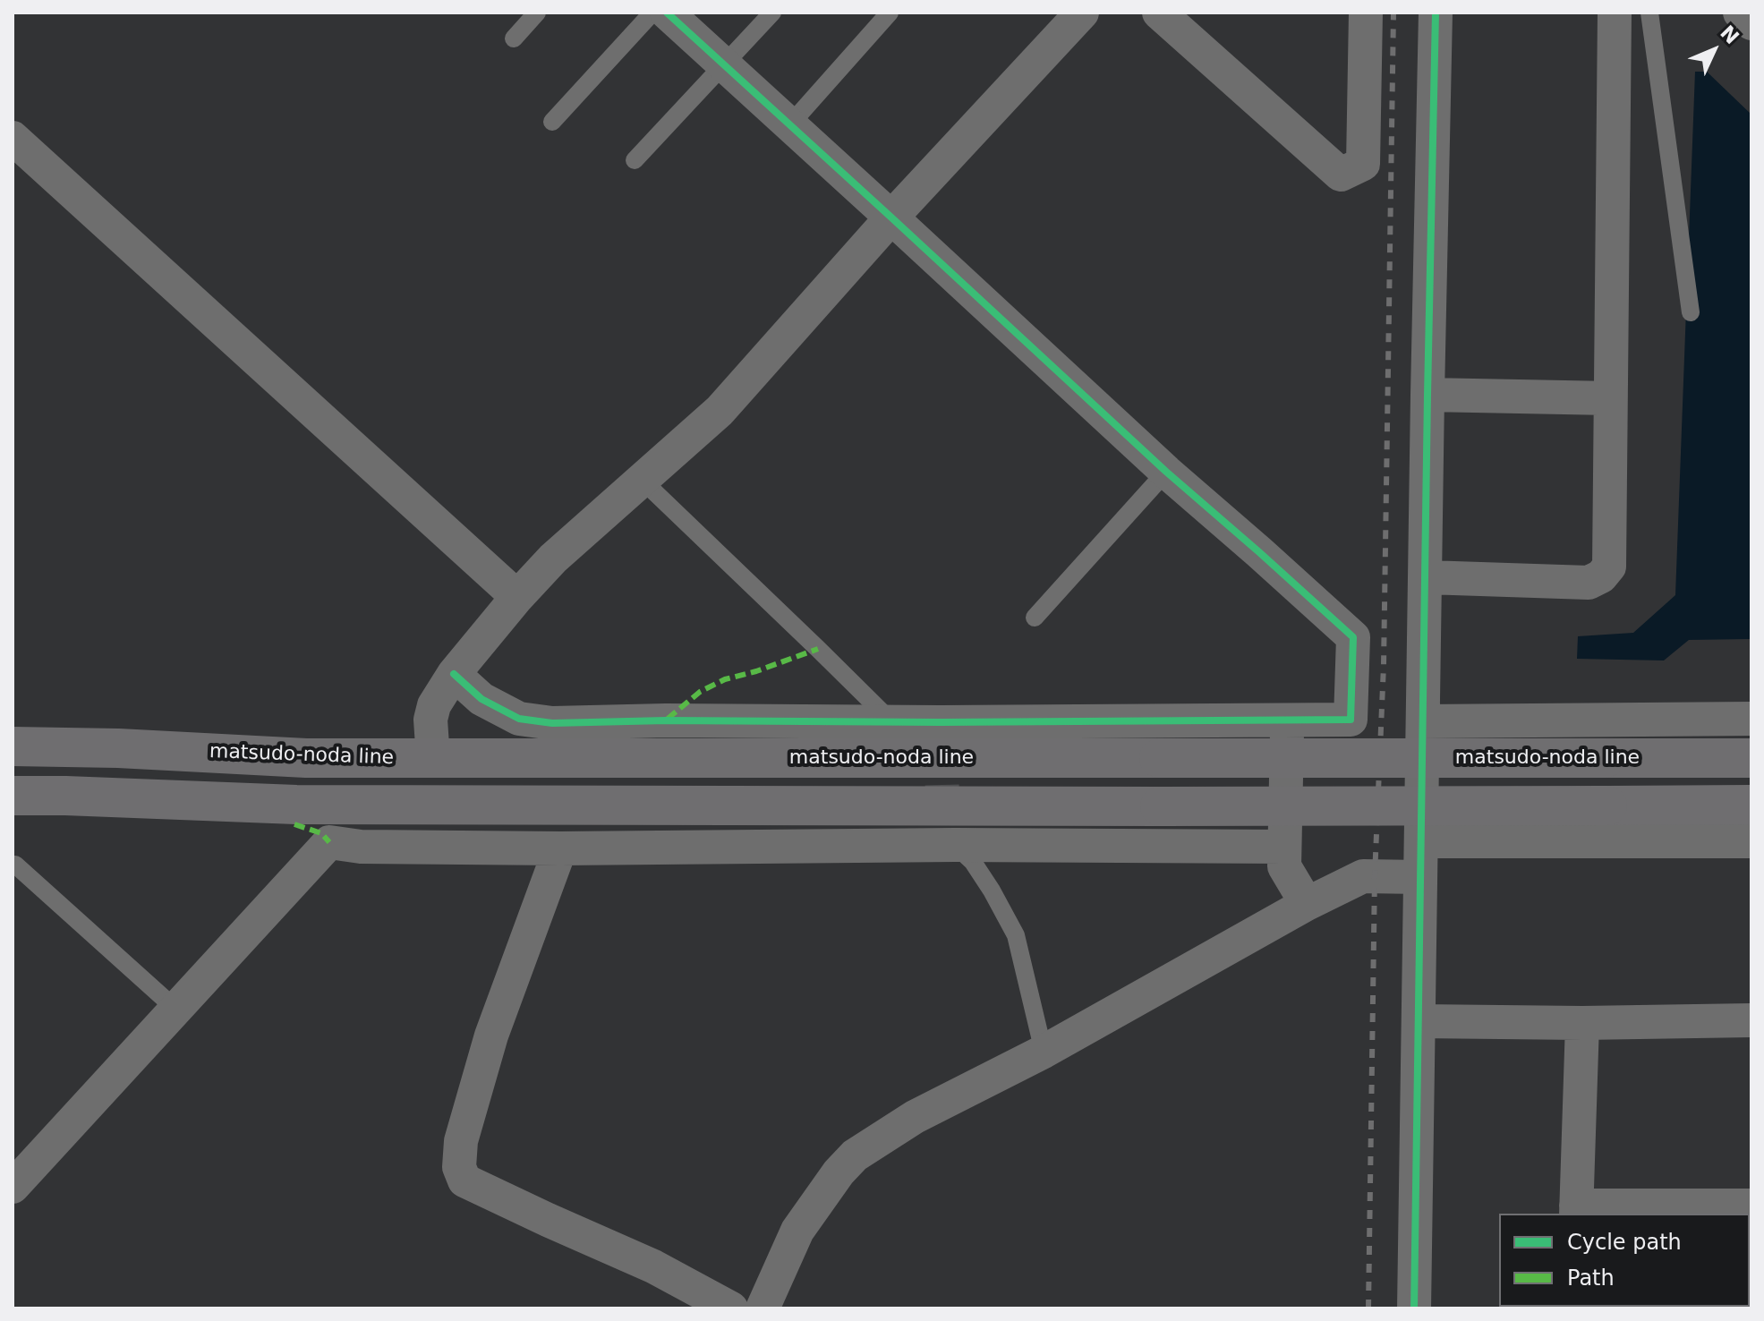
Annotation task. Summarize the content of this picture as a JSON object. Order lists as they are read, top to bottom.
{
  "streets": {
    "main road": ["matsudo-noda line"]
  },
  "legend": ["Cycle path", "Path"],
  "north": "top right"
}
